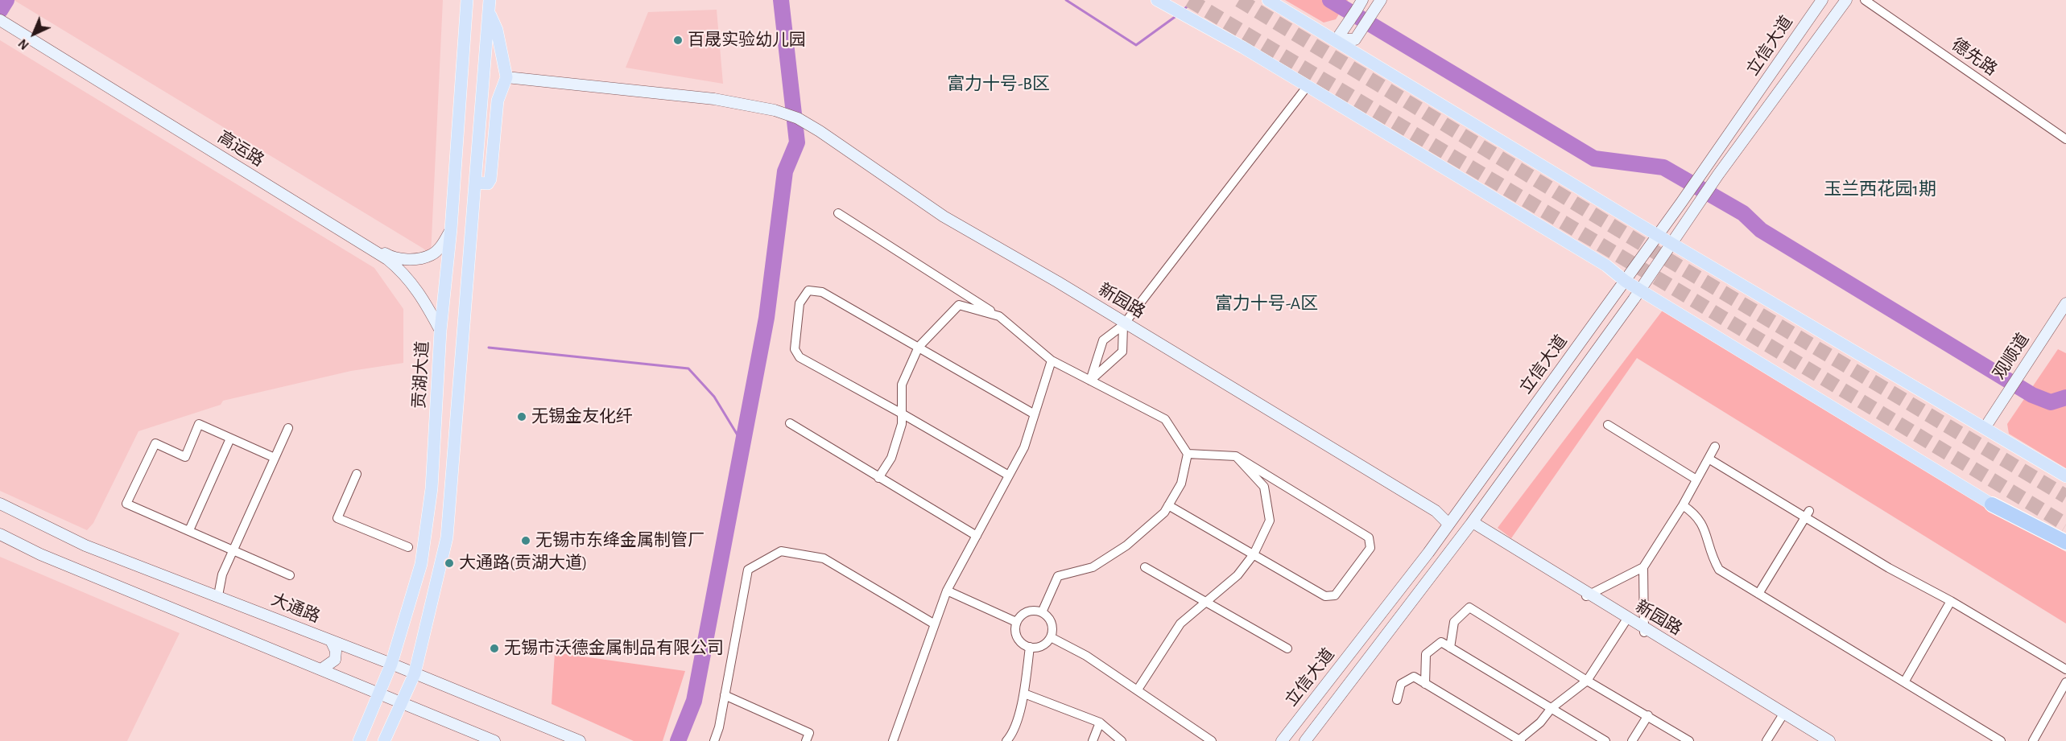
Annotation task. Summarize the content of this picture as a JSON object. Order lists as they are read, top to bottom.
{
  "streets": {
    "main road": ["贡湖大道"],
    "street": [
      "立信大道",
      "德先路",
      "高运路",
      "新园路",
      "观顺道",
      "大通路"
    ]
  },
  "crossings": [
    ["立信大道", "新园路"],
    ["高运路", "贡湖大道"],
    ["贡湖大道", "大通路"]
  ],
  "districts": ["富力十号-B区", "玉兰西花园1期", "富力十号-A区"],
  "places": [
    "百晟实验幼儿园",
    "无锡金友化纤",
    "无锡市东绛金属制管厂",
    "大通路(贡湖大道)",
    "无锡市沃德金属制品有限公司"
  ],
  "north": "bottom left"
}
